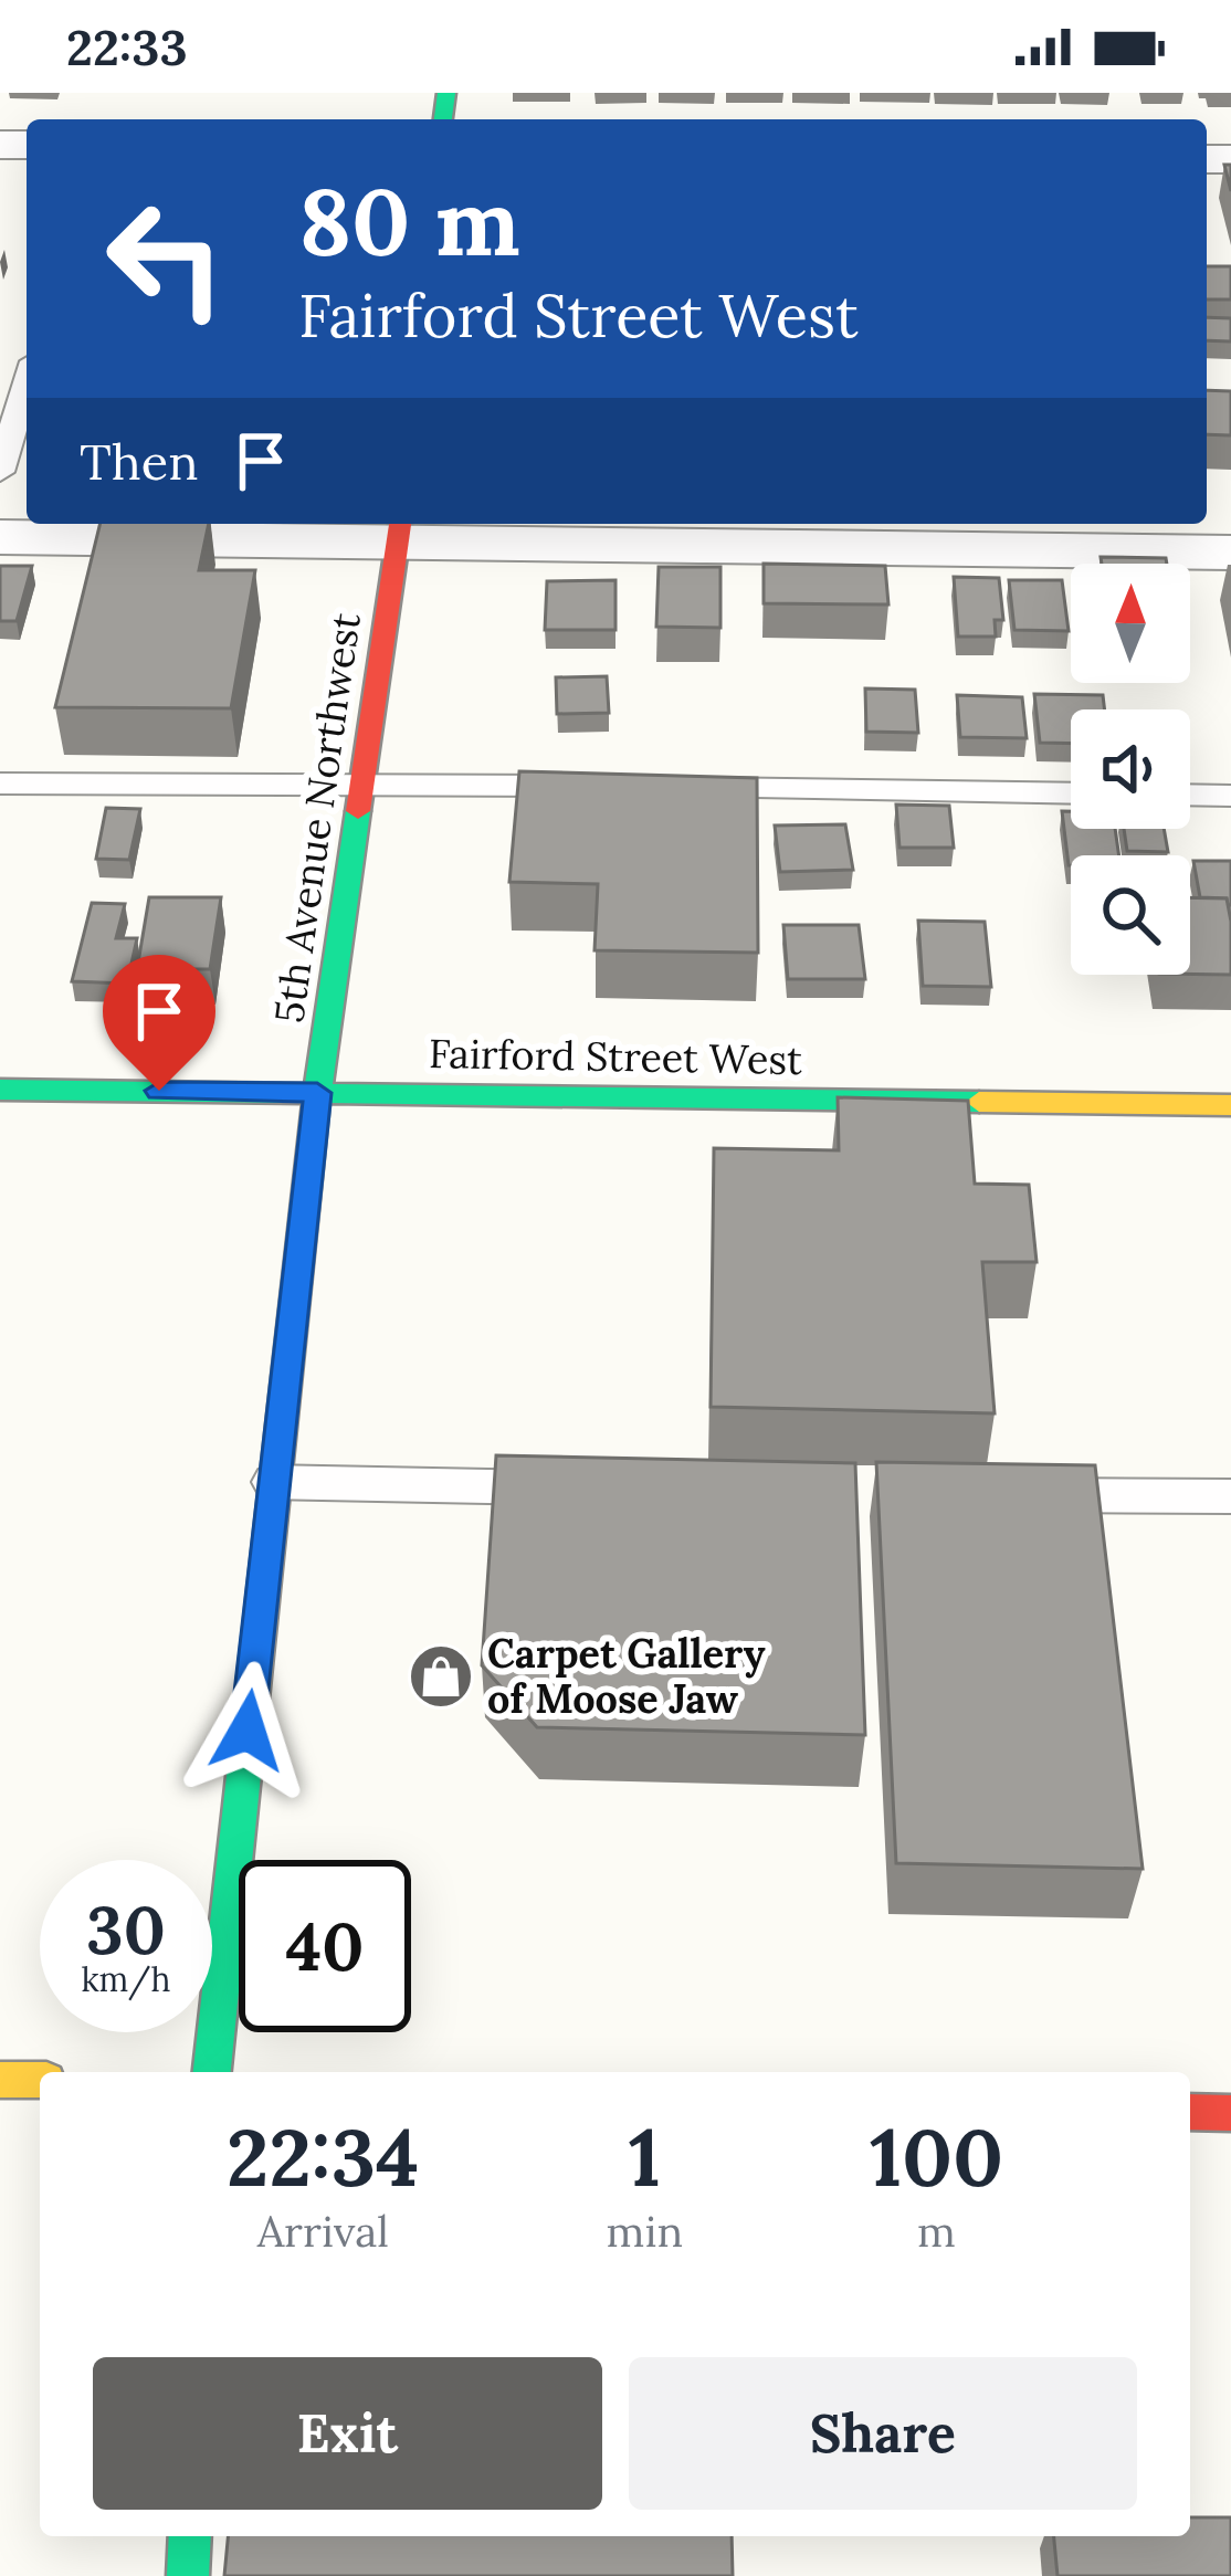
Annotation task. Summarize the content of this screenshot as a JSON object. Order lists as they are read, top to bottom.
{
  "streets": {
    "street": ["5th Avenue Northwest", "Fairford Street West"]
  },
  "crossings": [
    ["5th Avenue Northwest", "Fairford Street West"]
  ],
  "places": {
    "shop": ["Carpet Gallery of Moose Jaw"]
  },
  "north": "top",
  "page": {
    "status": "22:33",
    "turn": ["80 m", "Fairford Street West"],
    "then": "Then",
    "speed": "30 km/h",
    "limit": "40",
    "eta": [
      "22:34",
      "Arrival",
      "1",
      "min",
      "100",
      "m"
    ],
    "buttons": ["Exit", "Share"]
  }
}
